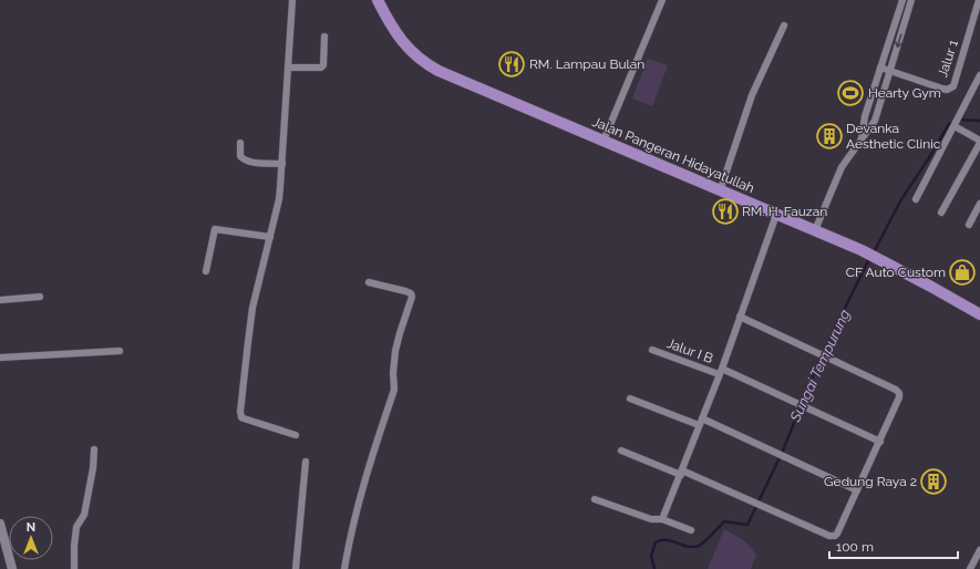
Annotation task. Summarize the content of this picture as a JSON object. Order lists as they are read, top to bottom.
{
  "streets": {
    "main road": ["Jalan Pangeran Hidayatullah"],
    "street": ["Jalur 1", "Jalur I B"]
  },
  "water": ["Sungai Tempurung"],
  "places": {
    "restaurant": ["RM. Lampau Bulan", "RM. H. Fauzan"],
    "sports": ["Hearty Gym"],
    "building": ["Devanka Aesthetic Clinic", "Gedung Raya 2"],
    "shop": ["CF Auto Custom"]
  },
  "scale_bar": "100 m",
  "north": "top"
}
